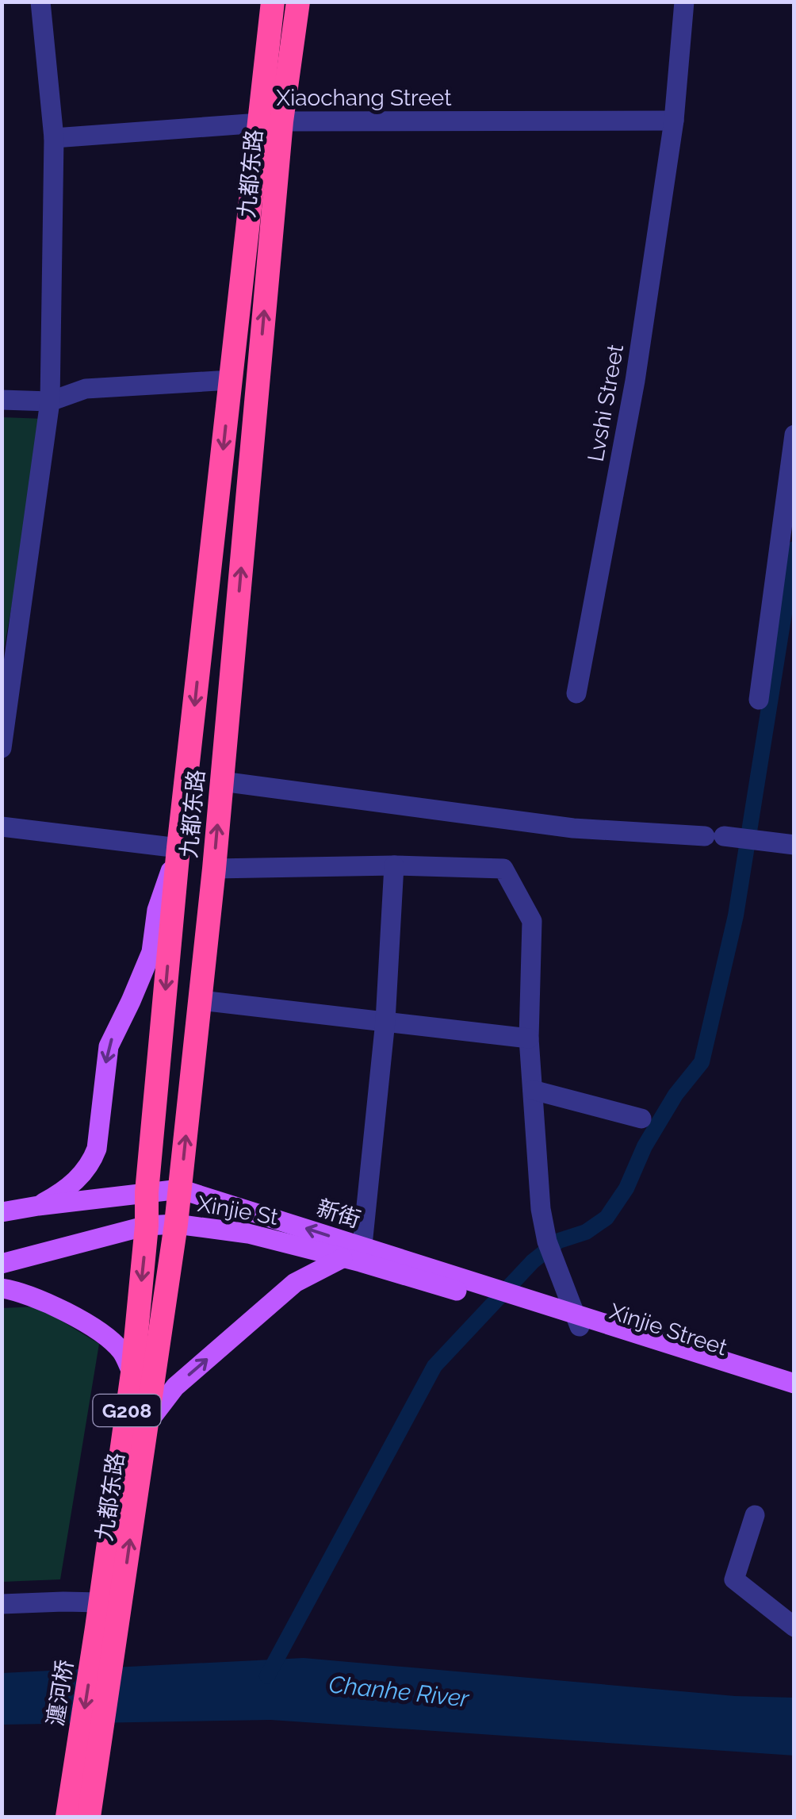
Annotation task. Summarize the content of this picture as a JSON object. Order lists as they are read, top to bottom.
{
  "streets": {
    "highway": ["九都东路", "G208"],
    "main road": ["Xinjie St", "新街", "Xinjie Street"],
    "street": ["Xiaochang Street", "Lvshi Street"]
  },
  "crossings": [
    ["Xiaochang Street", "九都东路"],
    ["Xiaochang Street", "Lvshi Street"],
    ["九都东路", "Xinjie St"],
    ["九都东路", "新街"],
    ["九都东路", "G208"],
    ["Xinjie St", "新街"],
    ["Xinjie St", "Xinjie Street"]
  ],
  "one_way": ["新街"],
  "water": ["Chanhe River"]
}
